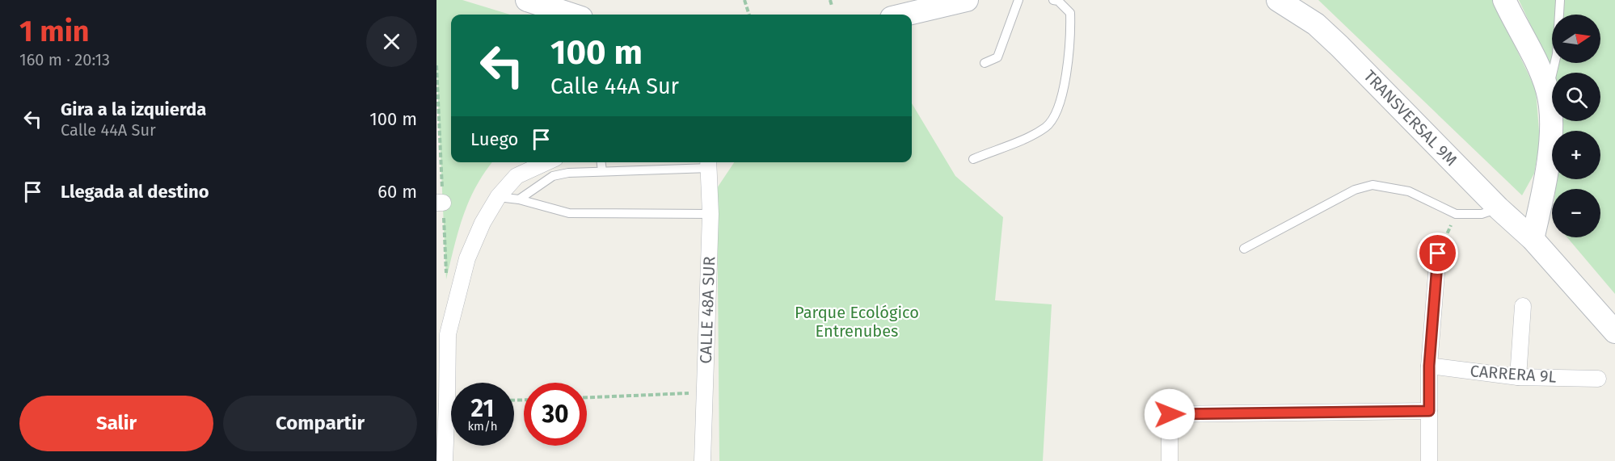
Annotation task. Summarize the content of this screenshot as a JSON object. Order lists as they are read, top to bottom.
{
  "streets": {
    "main road": ["TRANSVERSAL 9M"],
    "street": ["CALLE 48A SUR", "CARRERA 9L"]
  },
  "parks": ["Parque Ecológico Entrenubes"],
  "north": "right",
  "page": {
    "heading": ["1 min", "160 m · 20:13"],
    "map_buttons": ["+", "−"],
    "turn": ["100 m", "Calle 44A Sur"],
    "list": [
      {
        "name": "Gira a la izquierda",
        "note": "Calle 44A Sur",
        "value": "100 m"
      },
      {
        "name": "Llegada al destino",
        "value": "60 m"
      }
    ],
    "then": "Luego",
    "speed": "21 km/h",
    "limit": "30",
    "buttons": ["Salir", "Compartir"]
  }
}
